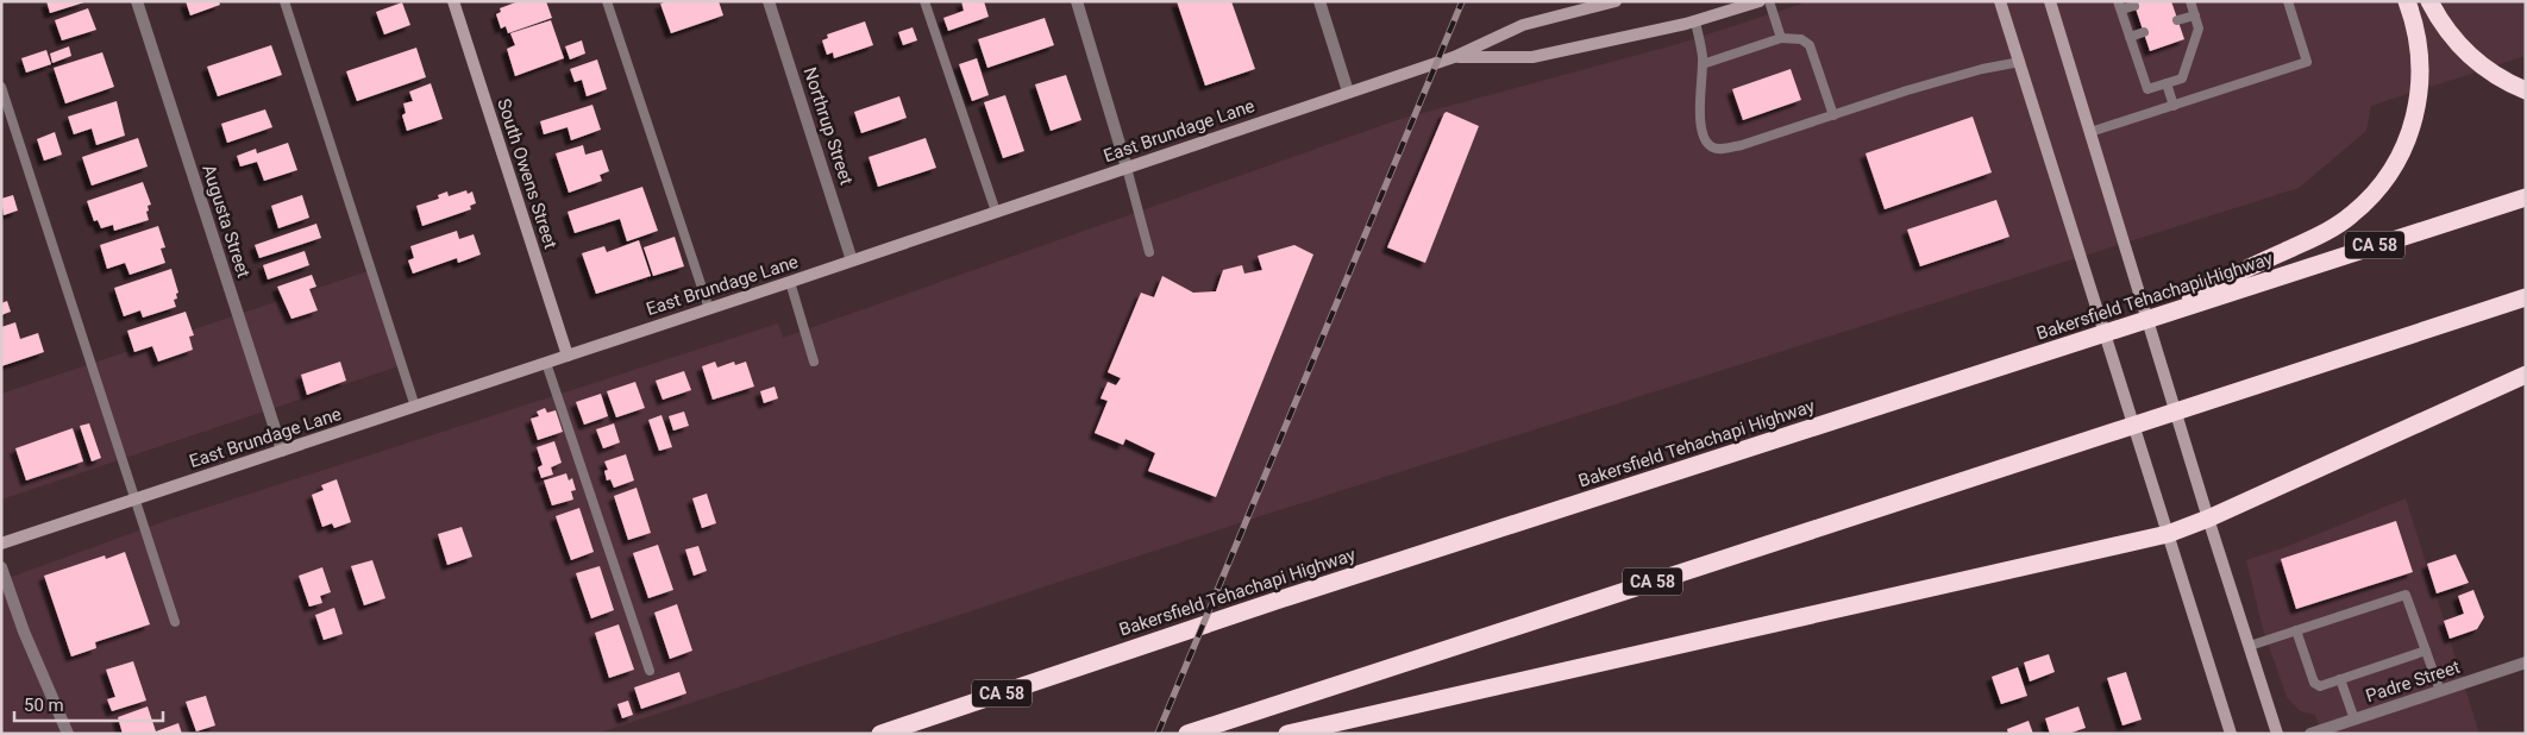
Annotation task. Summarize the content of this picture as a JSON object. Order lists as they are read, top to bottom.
{
  "streets": {
    "highway": ["CA 58", "Bakersfield Tehachapi Highway"],
    "main road": ["East Brundage Lane", "South Owens Street"],
    "street": ["Northrup Street", "Augusta Street", "Padre Street"]
  },
  "crossings": [
    ["Northrup Street", "East Brundage Lane"],
    ["East Brundage Lane", "South Owens Street"],
    ["East Brundage Lane", "Augusta Street"]
  ],
  "scale_bar": "50 m"
}
